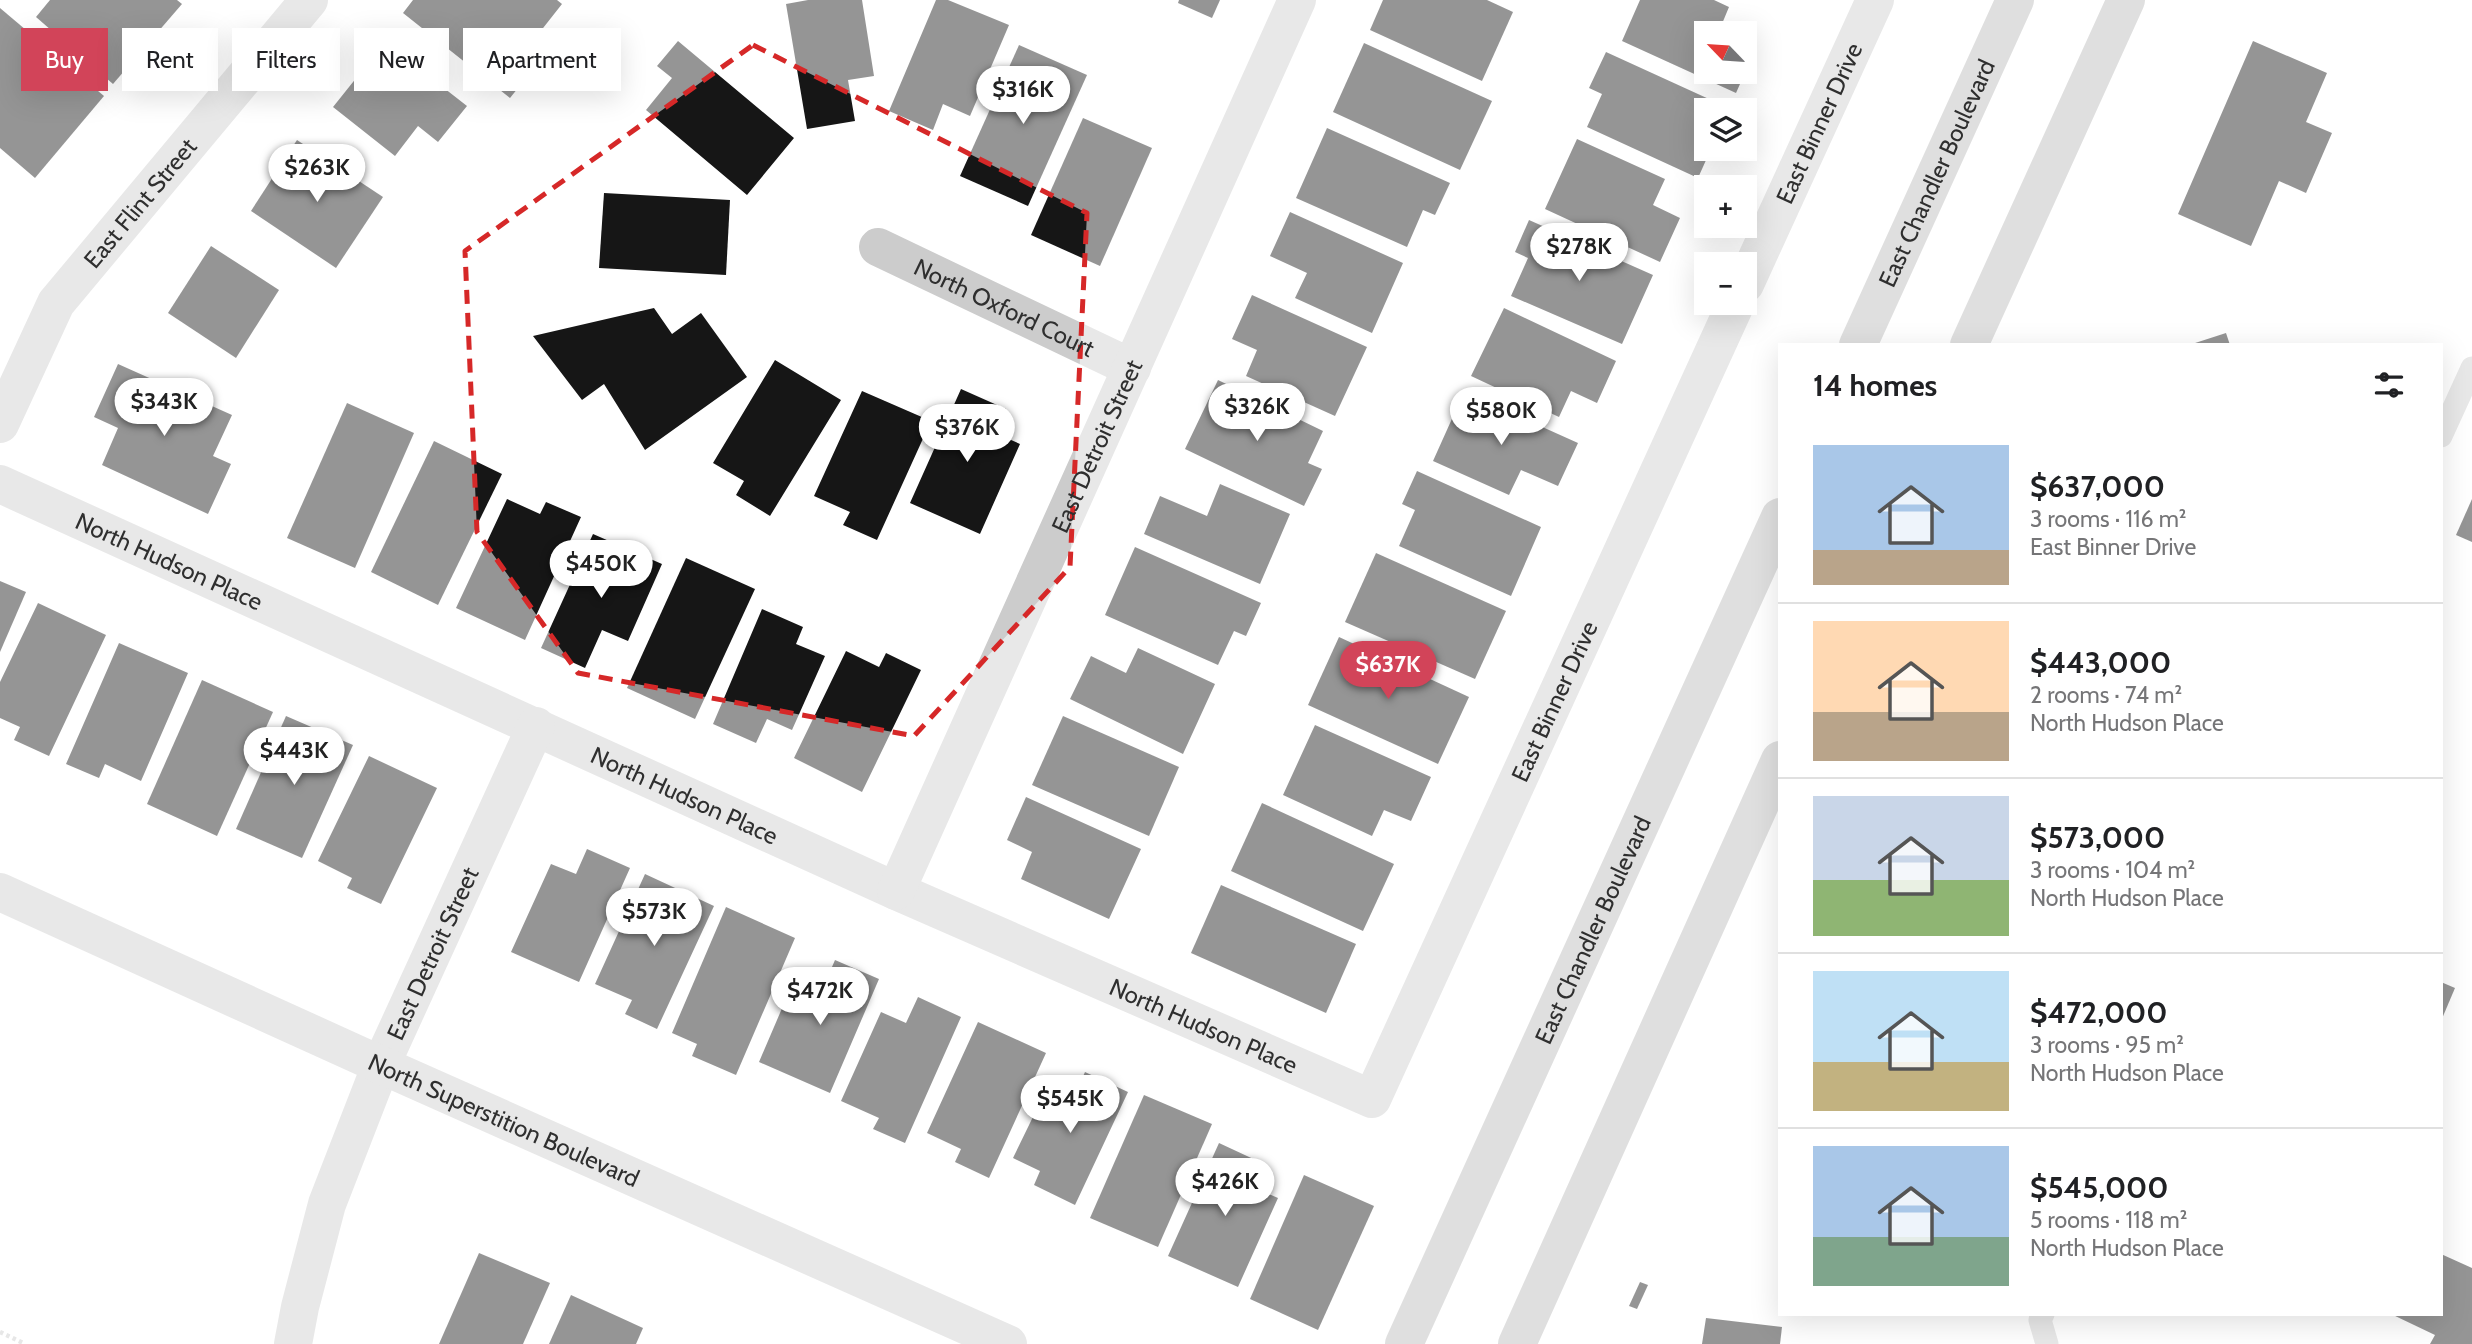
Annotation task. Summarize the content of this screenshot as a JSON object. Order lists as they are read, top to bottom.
{
  "streets": {
    "main road": ["East Chandler Boulevard"],
    "street": [
      "East Binner Drive",
      "East Flint Street",
      "North Oxford Court",
      "East Detroit Street",
      "North Hudson Place",
      "North Superstition Boulevard"
    ]
  },
  "crossings": [
    ["East Binner Drive", "North Hudson Place"],
    ["North Oxford Court", "East Detroit Street"],
    ["East Detroit Street", "North Hudson Place"],
    ["East Detroit Street", "North Superstition Boulevard"]
  ],
  "north": "top left",
  "page": {
    "map_buttons": ["+", "−"],
    "chip": [
      "Buy",
      "Rent",
      "Filters",
      "New",
      "Apartment"
    ],
    "price": [
      "$316K",
      "$263K",
      "$278K",
      "$343K",
      "$326K",
      "$580K",
      "$376K",
      "$450K",
      "$637K",
      "$443K",
      "$573K",
      "$472K",
      "$545K",
      "$426K"
    ],
    "heading": "14 homes",
    "list": [
      {
        "name": "$637,000",
        "note": "3 rooms · 116 m² · East Binner Drive"
      },
      {
        "name": "$443,000",
        "note": "2 rooms · 74 m² · North Hudson Place"
      },
      {
        "name": "$573,000",
        "note": "3 rooms · 104 m² · North Hudson Place"
      },
      {
        "name": "$472,000",
        "note": "3 rooms · 95 m² · North Hudson Place"
      },
      {
        "name": "$545,000",
        "note": "5 rooms · 118 m² · North Hudson Place"
      }
    ]
  }
}
